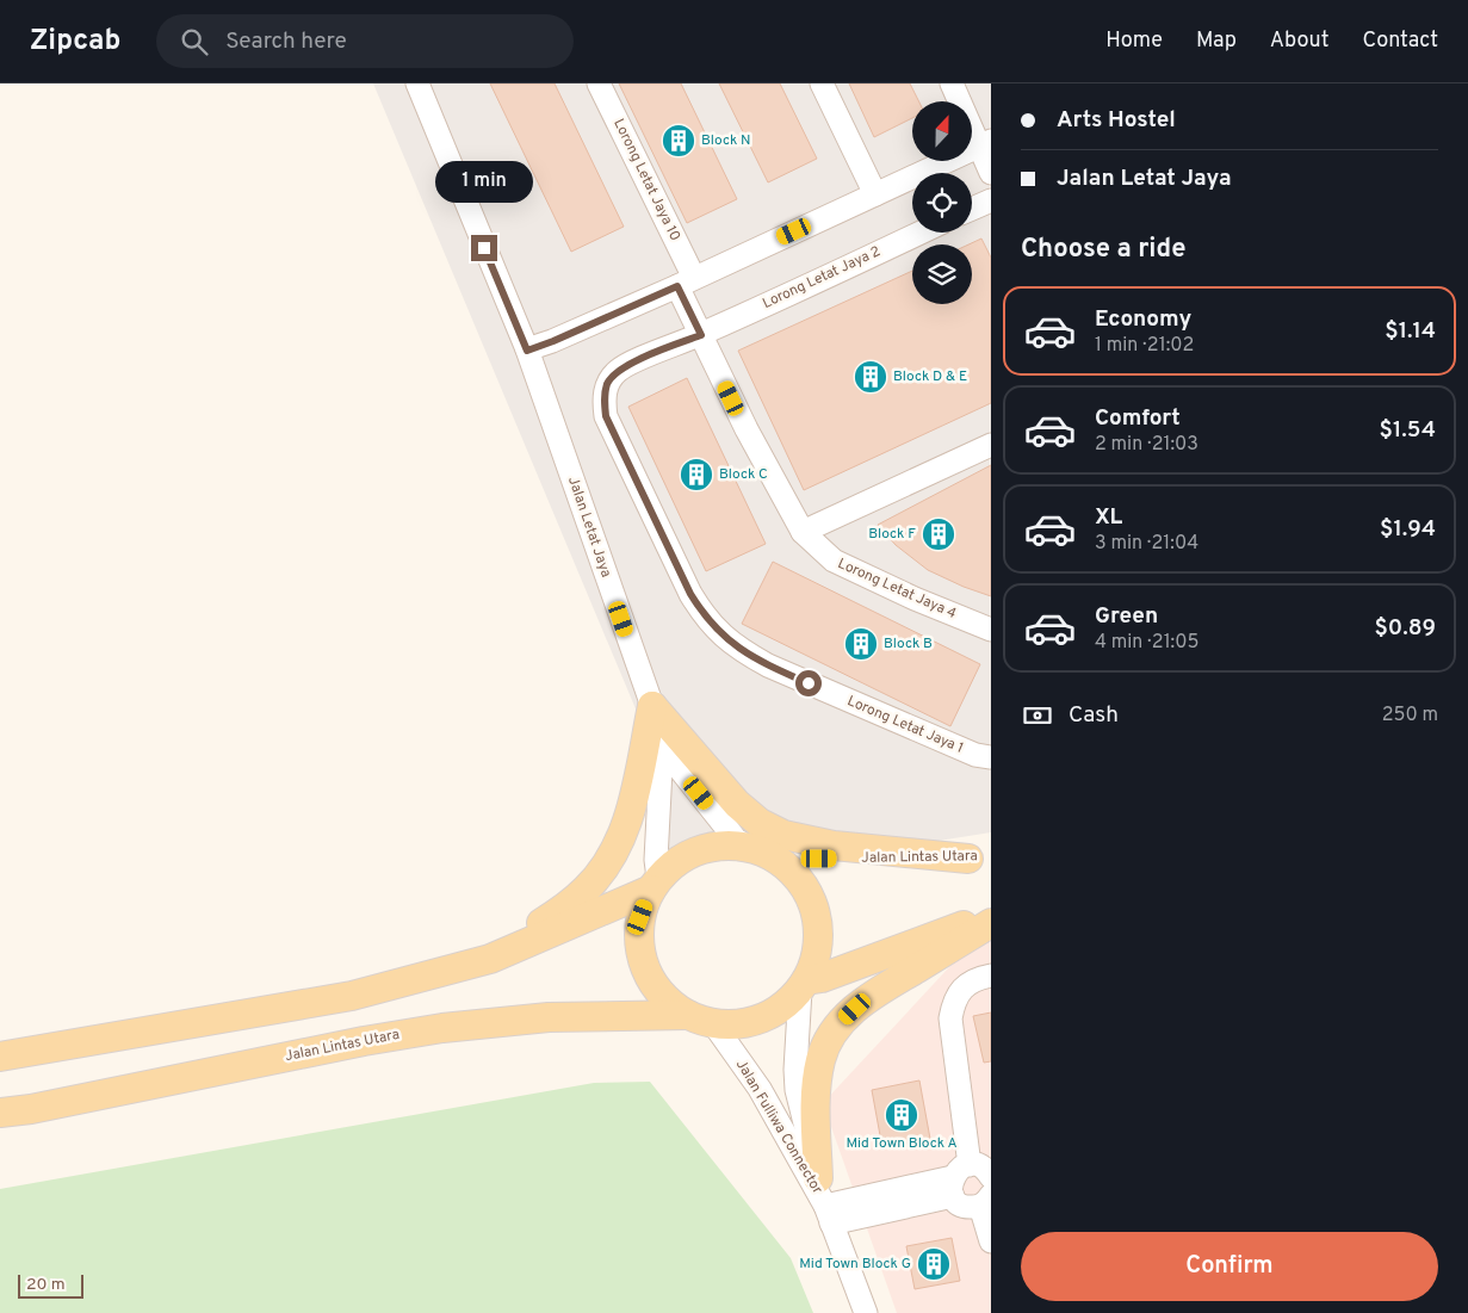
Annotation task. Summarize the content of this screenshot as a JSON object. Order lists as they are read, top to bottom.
{
  "streets": {
    "main road": ["Jalan Lintas Utara"],
    "street": [
      "Lorong Letat Jaya 10",
      "Lorong Letat Jaya 2",
      "Jalan Letat Jaya",
      "Lorong Letat Jaya 4",
      "Lorong Letat Jaya 1",
      "Jalan Fulliwa Connector"
    ]
  },
  "crossings": [
    ["Lorong Letat Jaya 10", "Lorong Letat Jaya 4"],
    ["Lorong Letat Jaya 2", "Lorong Letat Jaya 4"],
    ["Lorong Letat Jaya 2", "Lorong Letat Jaya 1"],
    ["Jalan Letat Jaya", "Jalan Lintas Utara"],
    ["Jalan Letat Jaya", "Jalan Fulliwa Connector"],
    ["Lorong Letat Jaya 4", "Lorong Letat Jaya 1"],
    ["Jalan Lintas Utara", "Jalan Fulliwa Connector"]
  ],
  "places": {
    "building": [
      "Block N",
      "Block D & E",
      "Block C",
      "Block F",
      "Block B",
      "Mid Town Block A",
      "Mid Town Block G"
    ]
  },
  "scale_bar": "20 m",
  "north": "top",
  "page": {
    "header": "Zipcab",
    "search": "Search here",
    "nav": [
      "Home",
      "Map",
      "About",
      "Contact"
    ],
    "banner": ["Arts Hostel", "Jalan Letat Jaya"],
    "bubble": "1 min",
    "heading": "Choose a ride",
    "list": [
      {
        "name": "Economy",
        "note": "1 min · 21:02",
        "value": "$1.14"
      },
      {
        "name": "Comfort",
        "note": "2 min · 21:03",
        "value": "$1.54"
      },
      {
        "name": "XL",
        "note": "3 min · 21:04",
        "value": "$1.94"
      },
      {
        "name": "Green",
        "note": "4 min · 21:05",
        "value": "$0.89"
      }
    ],
    "pay": ["Cash", "250 m"],
    "buttons": "Confirm",
    "scale": "20 m"
  }
}
